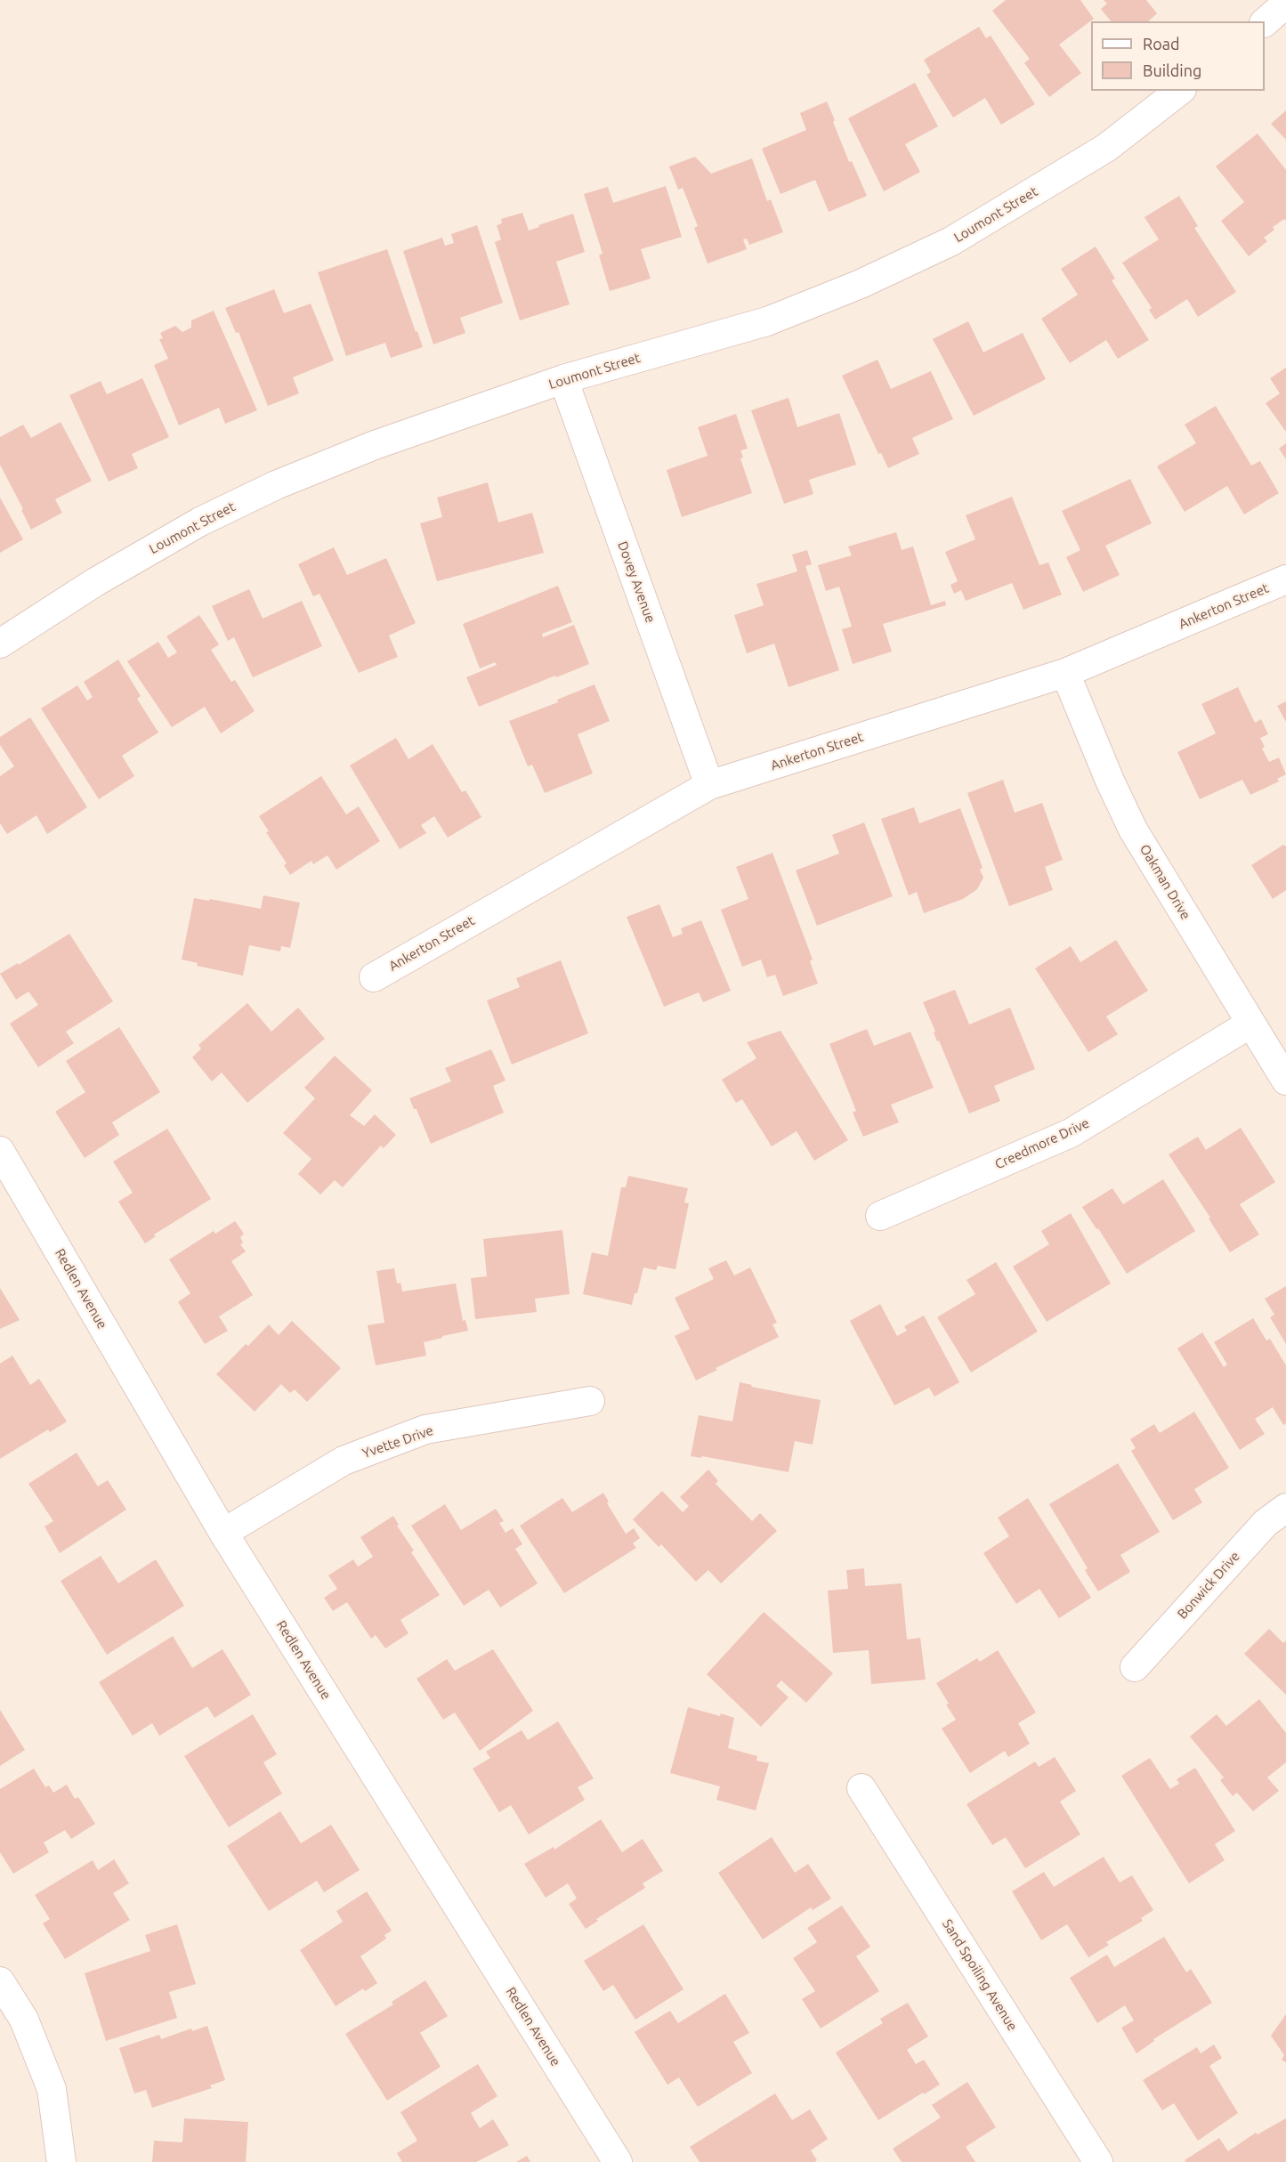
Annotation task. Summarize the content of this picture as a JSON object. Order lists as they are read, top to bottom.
{
  "streets": {
    "street": [
      "Loumont Street",
      "Dovey Avenue",
      "Ankerton Street",
      "Oakman Drive",
      "Creedmore Drive",
      "Redlen Avenue",
      "Yvette Drive",
      "Bonwick Drive",
      "Sand Spoiling Avenue"
    ]
  },
  "crossings": [
    ["Loumont Street", "Dovey Avenue"],
    ["Dovey Avenue", "Ankerton Street"],
    ["Ankerton Street", "Oakman Drive"],
    ["Oakman Drive", "Creedmore Drive"],
    ["Redlen Avenue", "Yvette Drive"]
  ],
  "legend": ["Road", "Building"]
}
